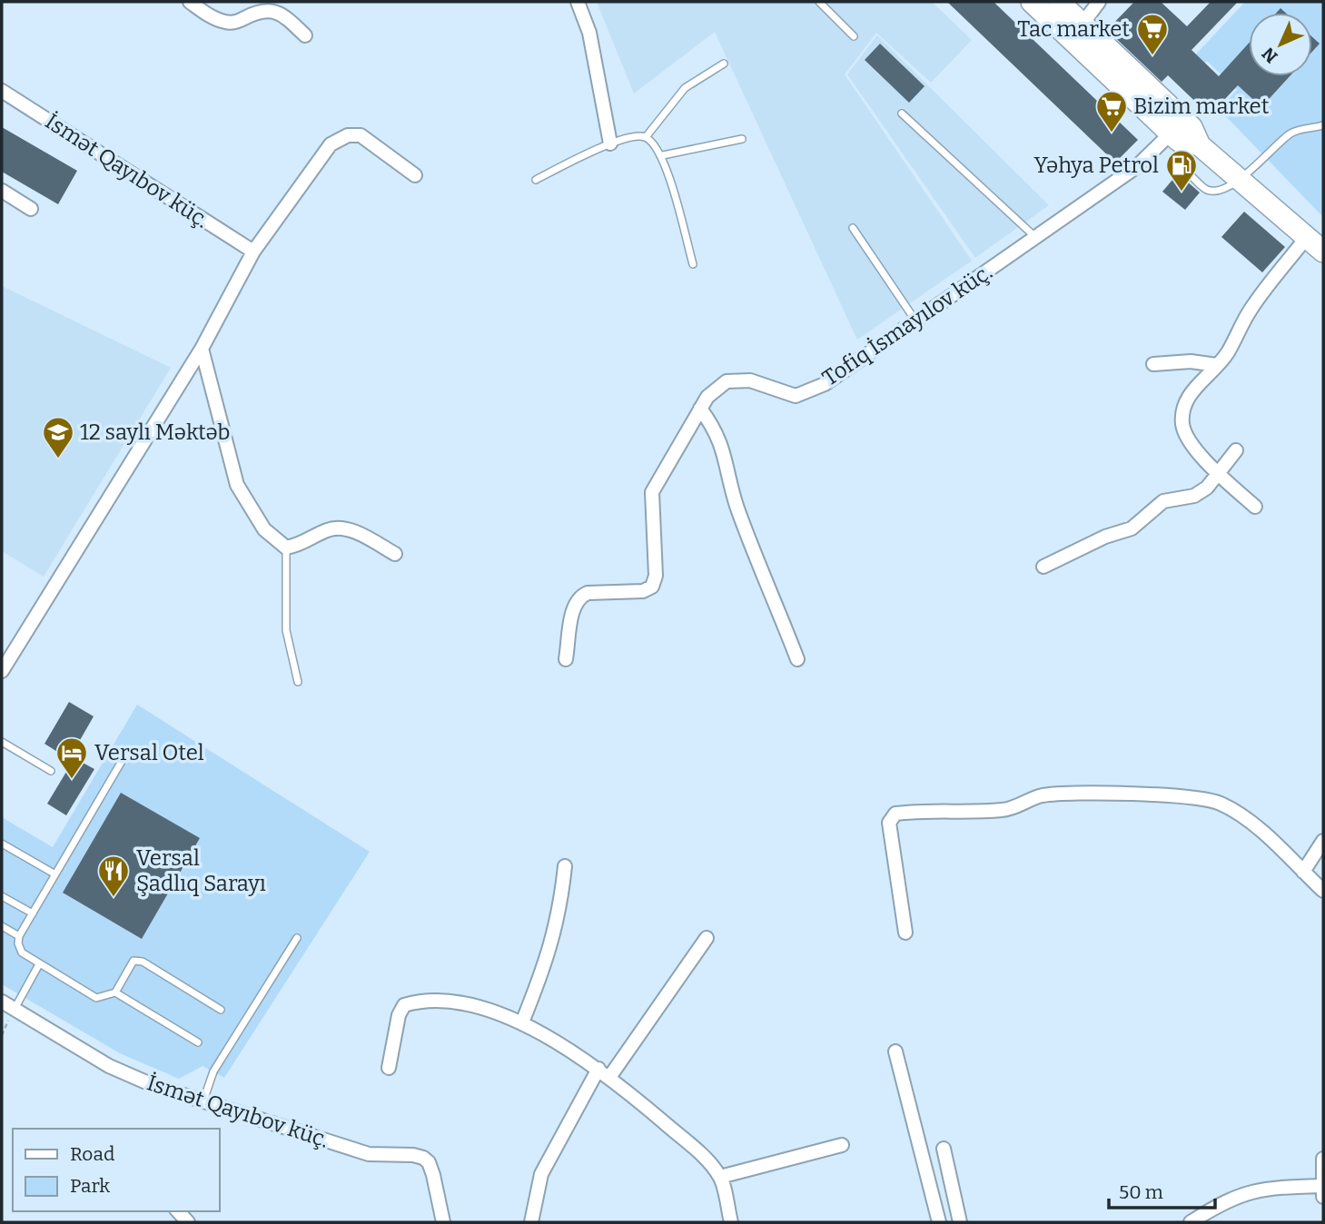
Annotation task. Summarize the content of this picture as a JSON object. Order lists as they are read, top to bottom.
{
  "streets": {
    "street": ["İsmət Qayıbov küç.", "Tofiq İsmayılov küç."]
  },
  "places": {
    "supermarket": ["Tac market", "Bizim market"],
    "fuel station": ["Yəhya Petrol"],
    "school or university": ["12 saylı Məktəb"],
    "hotel": ["Versal Otel"],
    "restaurant": ["Versal Şadlıq Sarayı"]
  },
  "legend": ["Road", "Park"],
  "scale_bar": "50 m",
  "north": "bottom left"
}
